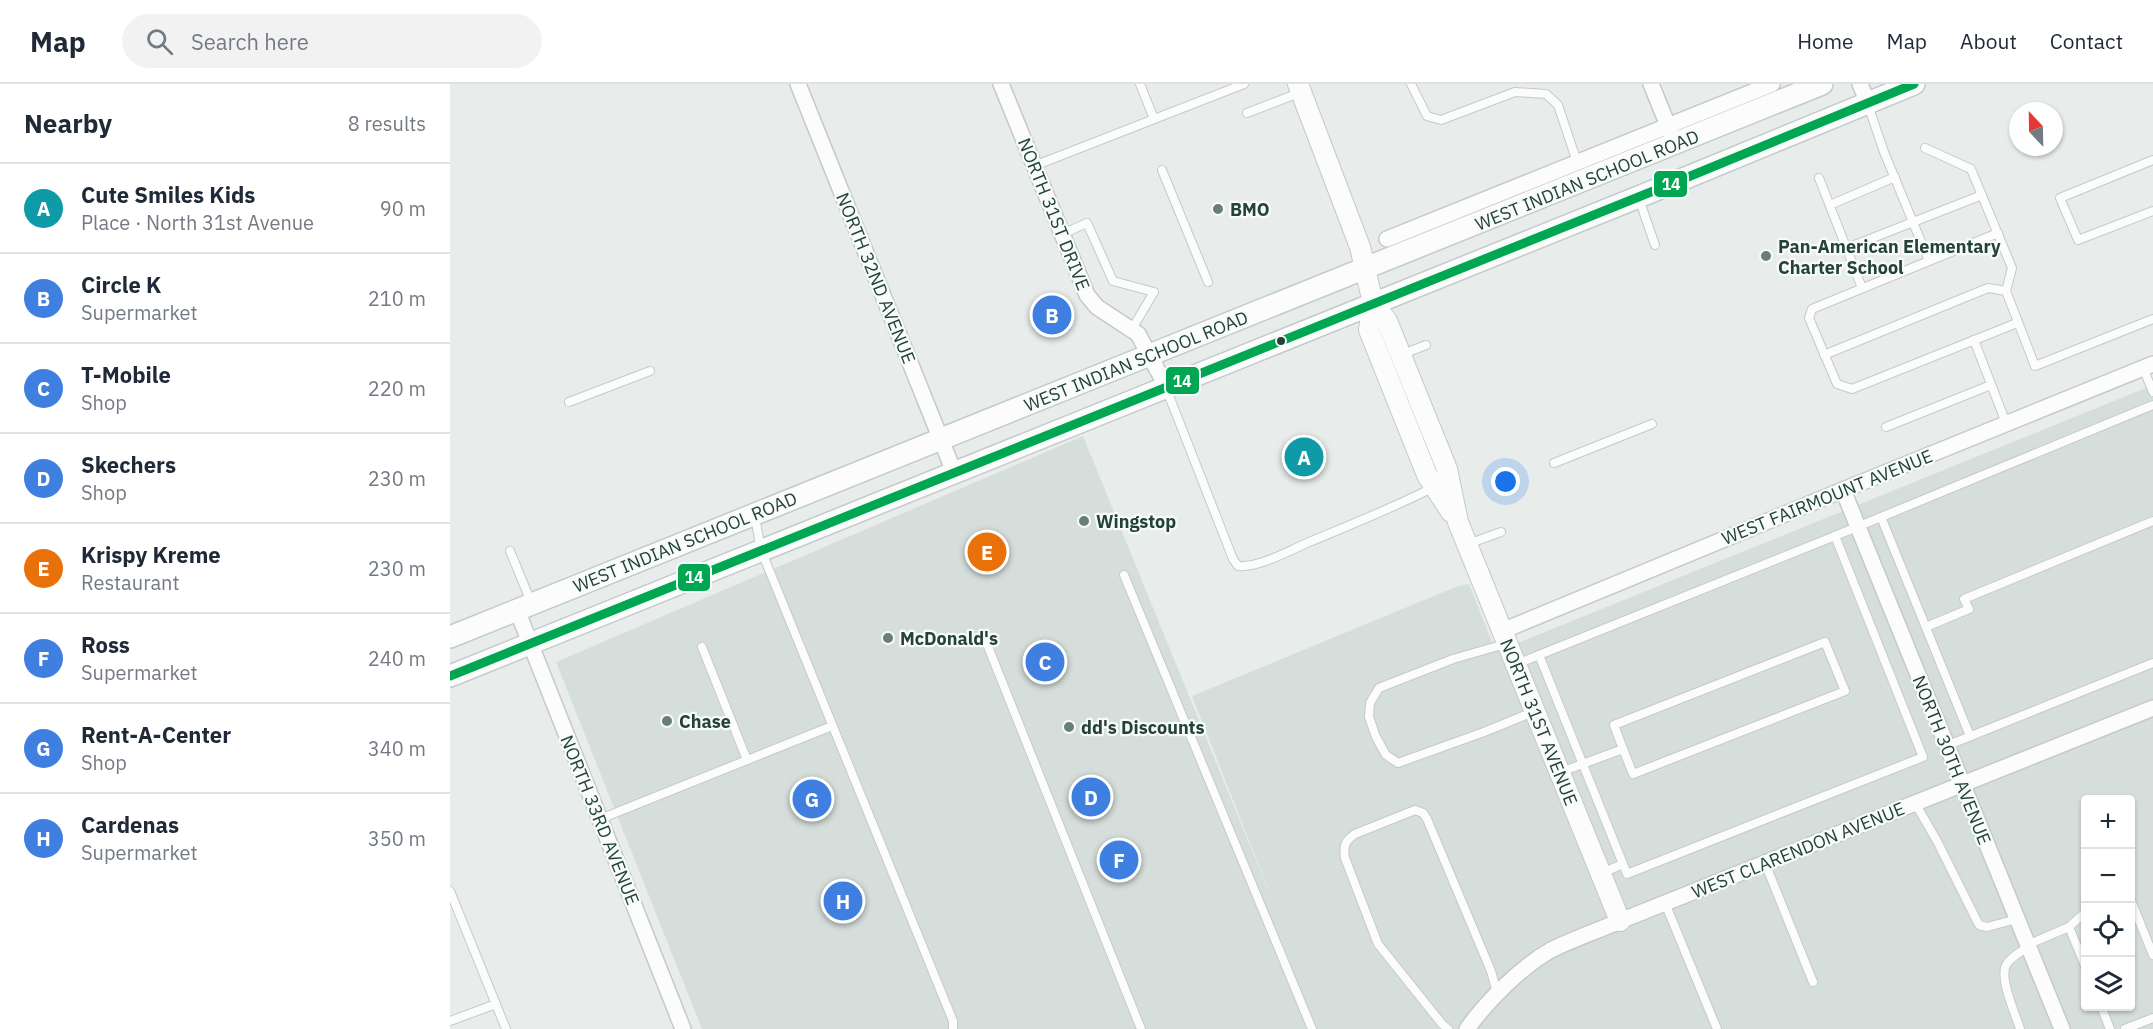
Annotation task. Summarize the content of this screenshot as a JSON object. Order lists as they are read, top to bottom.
{
  "streets": {
    "main road": ["WEST INDIAN SCHOOL ROAD"],
    "street": [
      "NORTH 31ST DRIVE",
      "NORTH 32ND AVENUE",
      "WEST FAIRMOUNT AVENUE",
      "NORTH 31ST AVENUE",
      "NORTH 30TH AVENUE",
      "NORTH 33RD AVENUE",
      "WEST CLARENDON AVENUE"
    ]
  },
  "crossings": [
    ["WEST INDIAN SCHOOL ROAD", "NORTH 31ST DRIVE"],
    ["WEST INDIAN SCHOOL ROAD", "NORTH 32ND AVENUE"],
    ["WEST INDIAN SCHOOL ROAD", "NORTH 31ST AVENUE"],
    ["WEST INDIAN SCHOOL ROAD", "NORTH 33RD AVENUE"],
    ["WEST FAIRMOUNT AVENUE", "NORTH 31ST AVENUE"],
    ["WEST FAIRMOUNT AVENUE", "NORTH 30TH AVENUE"],
    ["NORTH 31ST AVENUE", "WEST CLARENDON AVENUE"],
    ["NORTH 30TH AVENUE", "WEST CLARENDON AVENUE"]
  ],
  "places": [
    "BMO",
    "Pan-American Elementary Charter School",
    "Wingstop",
    "McDonald's",
    "Chase",
    "dd's Discounts"
  ],
  "lines": ["transit line 14"],
  "north": "top",
  "page": {
    "header": "Map",
    "search": "Search here",
    "nav": [
      "Home",
      "Map",
      "About",
      "Contact"
    ],
    "heading": ["Nearby", "8 results"],
    "list": [
      {
        "mark": "A",
        "name": "Cute Smiles Kids",
        "note": "Place · North 31st Avenue",
        "value": "90 m"
      },
      {
        "mark": "B",
        "name": "Circle K",
        "note": "Supermarket",
        "value": "210 m"
      },
      {
        "mark": "C",
        "name": "T-Mobile",
        "note": "Shop",
        "value": "220 m"
      },
      {
        "mark": "D",
        "name": "Skechers",
        "note": "Shop",
        "value": "230 m"
      },
      {
        "mark": "E",
        "name": "Krispy Kreme",
        "note": "Restaurant",
        "value": "230 m"
      },
      {
        "mark": "F",
        "name": "Ross",
        "note": "Supermarket",
        "value": "240 m"
      },
      {
        "mark": "G",
        "name": "Rent-A-Center",
        "note": "Shop",
        "value": "340 m"
      },
      {
        "mark": "H",
        "name": "Cardenas",
        "note": "Supermarket",
        "value": "350 m"
      }
    ],
    "pins": [
      "B",
      "A",
      "E",
      "C",
      "D",
      "G",
      "F",
      "H"
    ],
    "map_buttons": ["+", "−"]
  }
}
